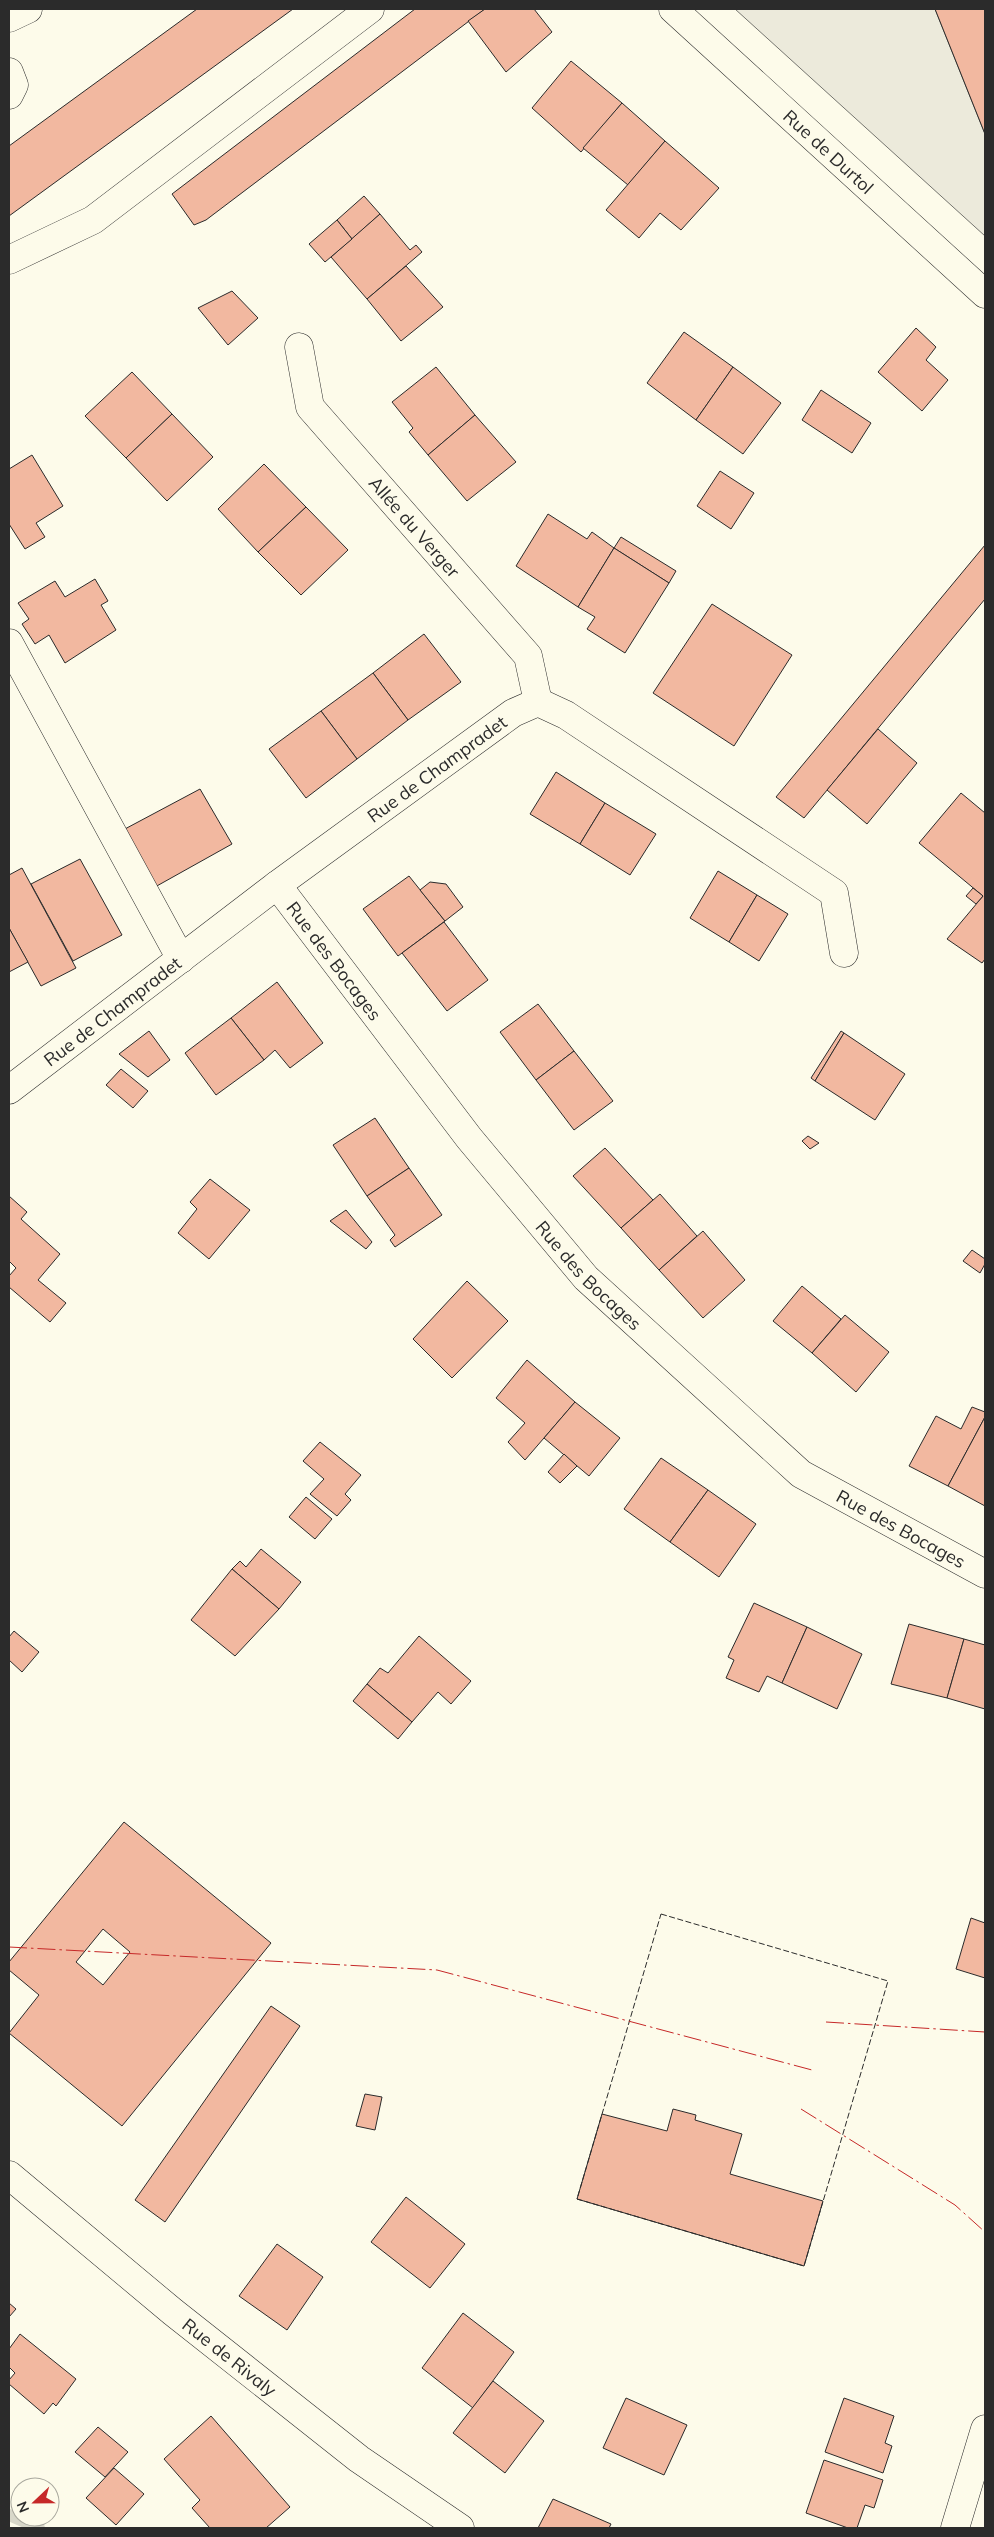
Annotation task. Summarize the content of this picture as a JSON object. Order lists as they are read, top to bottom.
{
  "streets": {
    "street": [
      "Rue de Durtol",
      "Allée du Verger",
      "Rue de Champradet",
      "Rue des Bocages",
      "Rue de Rivaly"
    ]
  },
  "crossings": [
    ["Allée du Verger", "Rue de Champradet"],
    ["Rue de Champradet", "Rue des Bocages"]
  ],
  "north": "left"
}
